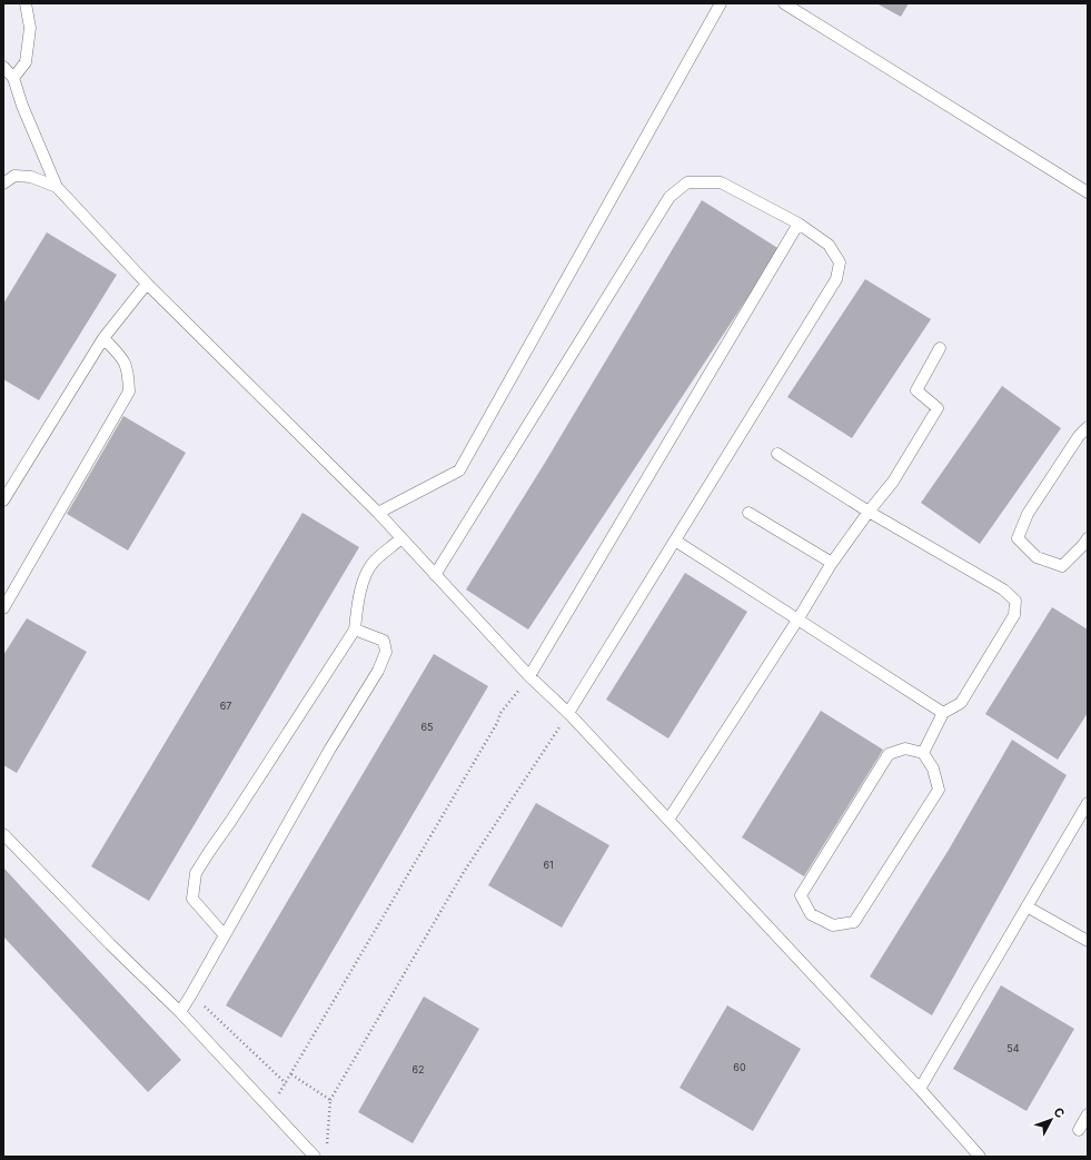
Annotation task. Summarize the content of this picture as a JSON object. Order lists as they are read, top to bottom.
{
  "house_numbers": [
    "67",
    "65",
    "61",
    "54",
    "60",
    "62"
  ],
  "north": "top right"
}
